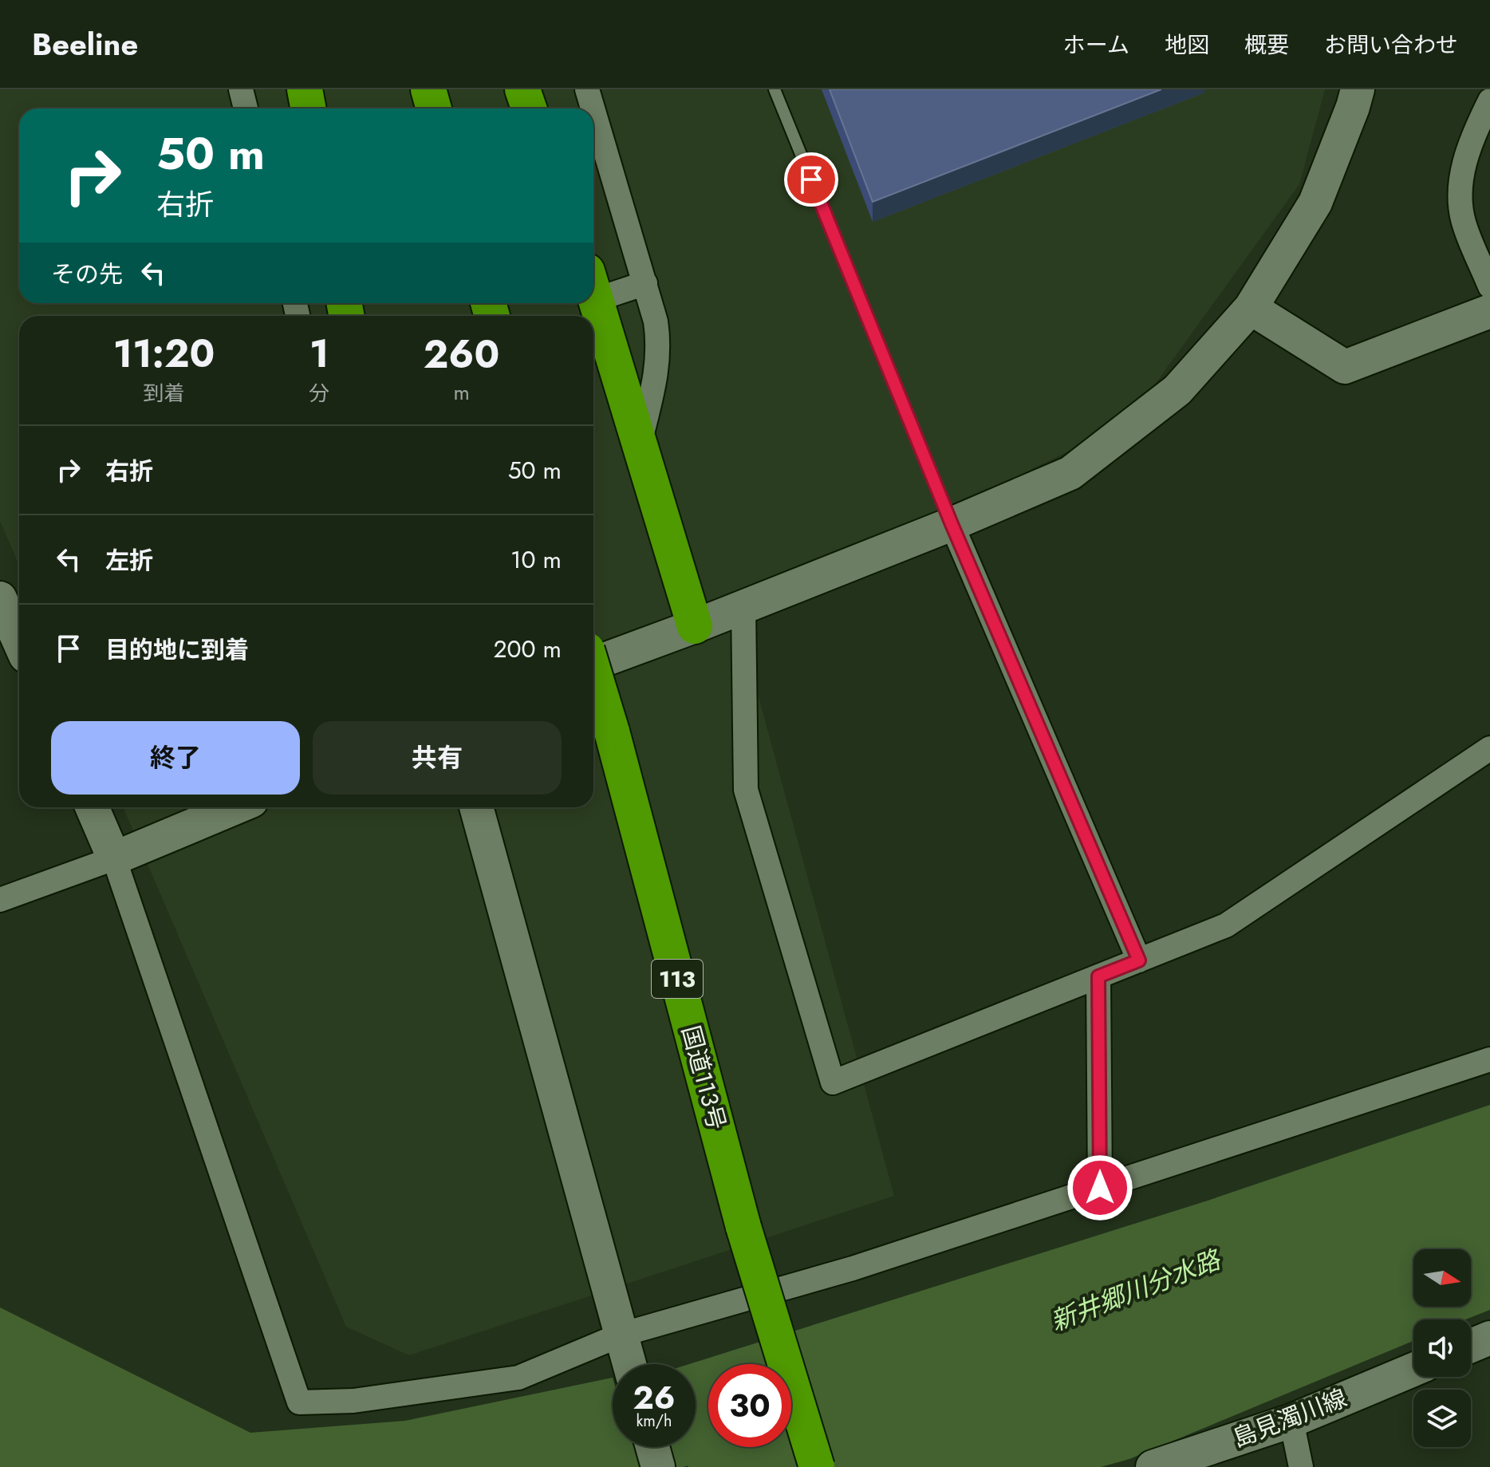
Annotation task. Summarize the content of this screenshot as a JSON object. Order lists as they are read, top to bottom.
{
  "streets": {
    "highway": ["113", "国道113号"],
    "street": ["島見濁川線"]
  },
  "water": ["新井郷川分水路"],
  "north": "right",
  "page": {
    "header": "Beeline",
    "nav": [
      "ホーム",
      "地図",
      "概要",
      "お問い合わせ"
    ],
    "turn": ["50 m", "右折"],
    "then": "その先",
    "eta": [
      "11:20",
      "到着",
      "1",
      "分",
      "260",
      "m"
    ],
    "list": [
      {
        "name": "右折",
        "value": "50 m"
      },
      {
        "name": "左折",
        "value": "10 m"
      },
      {
        "name": "目的地に到着",
        "value": "200 m"
      }
    ],
    "buttons": ["終了", "共有"],
    "speed": "26 km/h",
    "limit": "30"
  }
}
